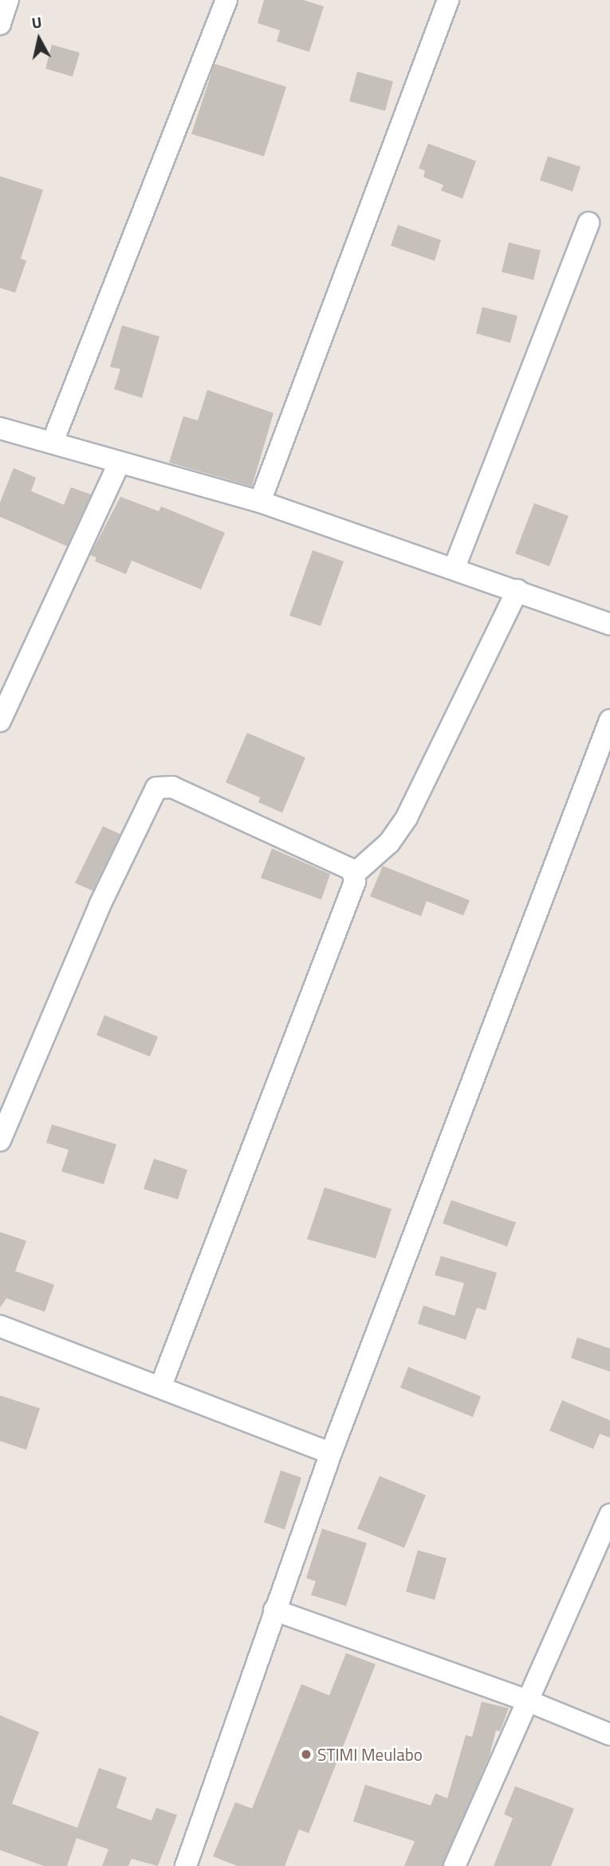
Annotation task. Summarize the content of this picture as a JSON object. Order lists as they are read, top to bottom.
{
  "places": ["STIMI Meulabo"],
  "north": "top"
}
